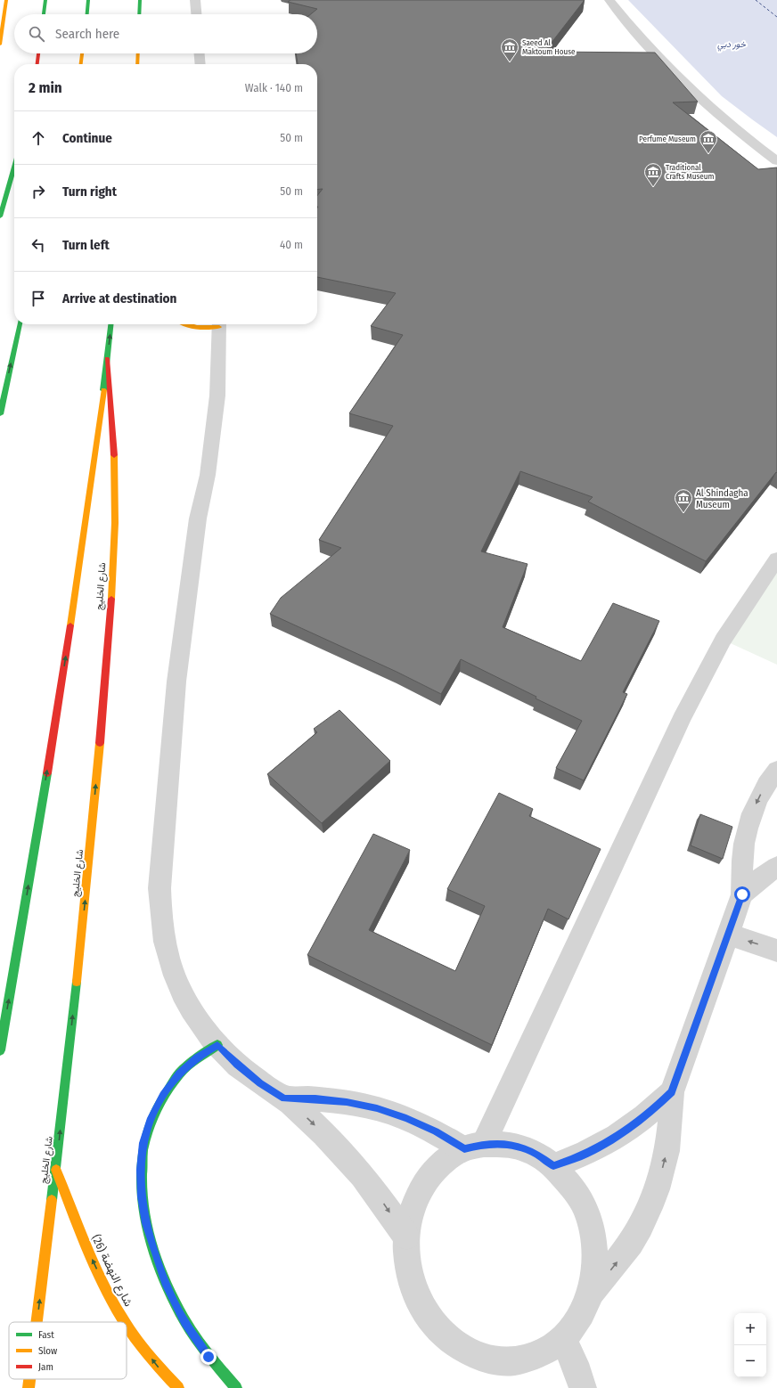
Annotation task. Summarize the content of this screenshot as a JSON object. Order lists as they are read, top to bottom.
{
  "streets": {
    "main road": ["شارع الخليج", "شارع النهضة (26)"]
  },
  "crossings": [
    ["شارع الخليج", "شارع النهضة (26)"]
  ],
  "one_way": ["شارع الخليج", "شارع النهضة (26)"],
  "water": ["خور دبي"],
  "places": {
    "museum": [
      "Saeed Al Maktoum House",
      "Perfume Museum",
      "Traditional Crafts Museum",
      "Al Shindagha Museum"
    ]
  },
  "legend": ["Fast", "Slow", "Jam"],
  "page": {
    "search": "Search here",
    "heading": ["2 min", "Walk · 140 m"],
    "list": [
      ["Continue", "50 m"],
      ["Turn right", "50 m"],
      ["Turn left", "40 m"],
      "Arrive at destination"
    ],
    "map_buttons": ["+", "−"]
  }
}
